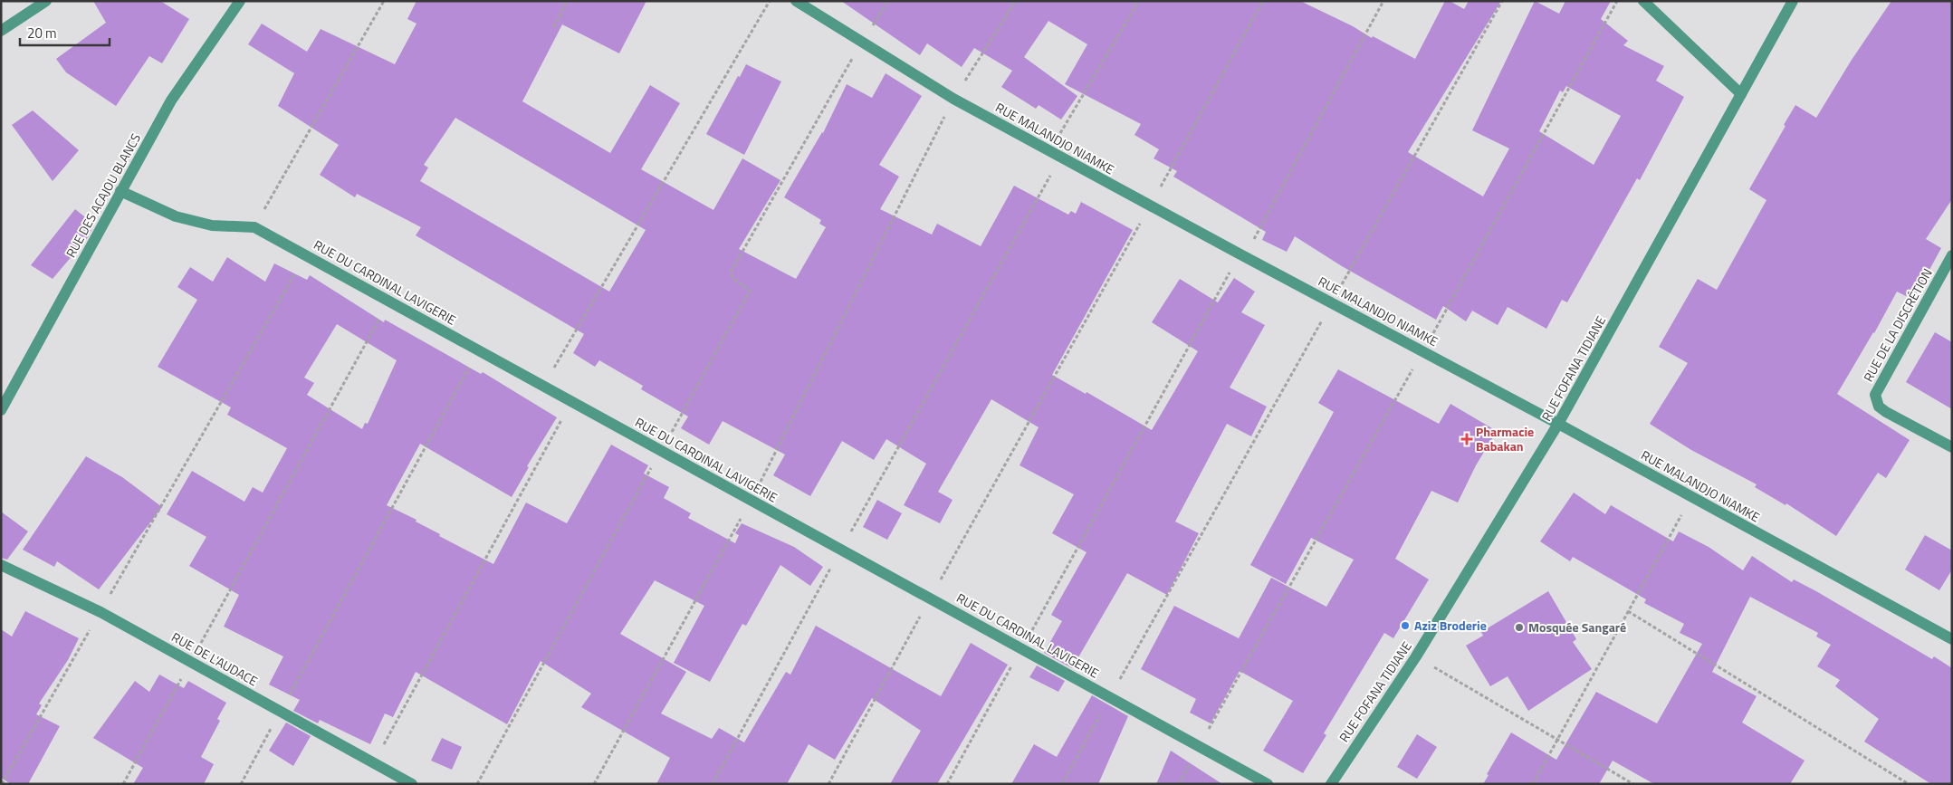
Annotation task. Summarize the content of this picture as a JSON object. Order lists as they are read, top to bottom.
{
  "streets": {
    "street": [
      "RUE MALANDJO NIAMKE",
      "RUE DES ACAJOU BLANCS",
      "RUE DU CARDINAL LAVIGERIE",
      "RUE DE LA DISCRÉTION",
      "RUE FOFANA TIDIANE",
      "RUE DE L'AUDACE"
    ]
  },
  "crossings": [
    ["RUE MALANDJO NIAMKE", "RUE FOFANA TIDIANE"],
    ["RUE DES ACAJOU BLANCS", "RUE DU CARDINAL LAVIGERIE"]
  ],
  "places": {
    "health": ["Pharmacie Babakan"],
    "other": ["Aziz Broderie", "Mosquée Sangaré"]
  },
  "scale_bar": "20 m"
}
